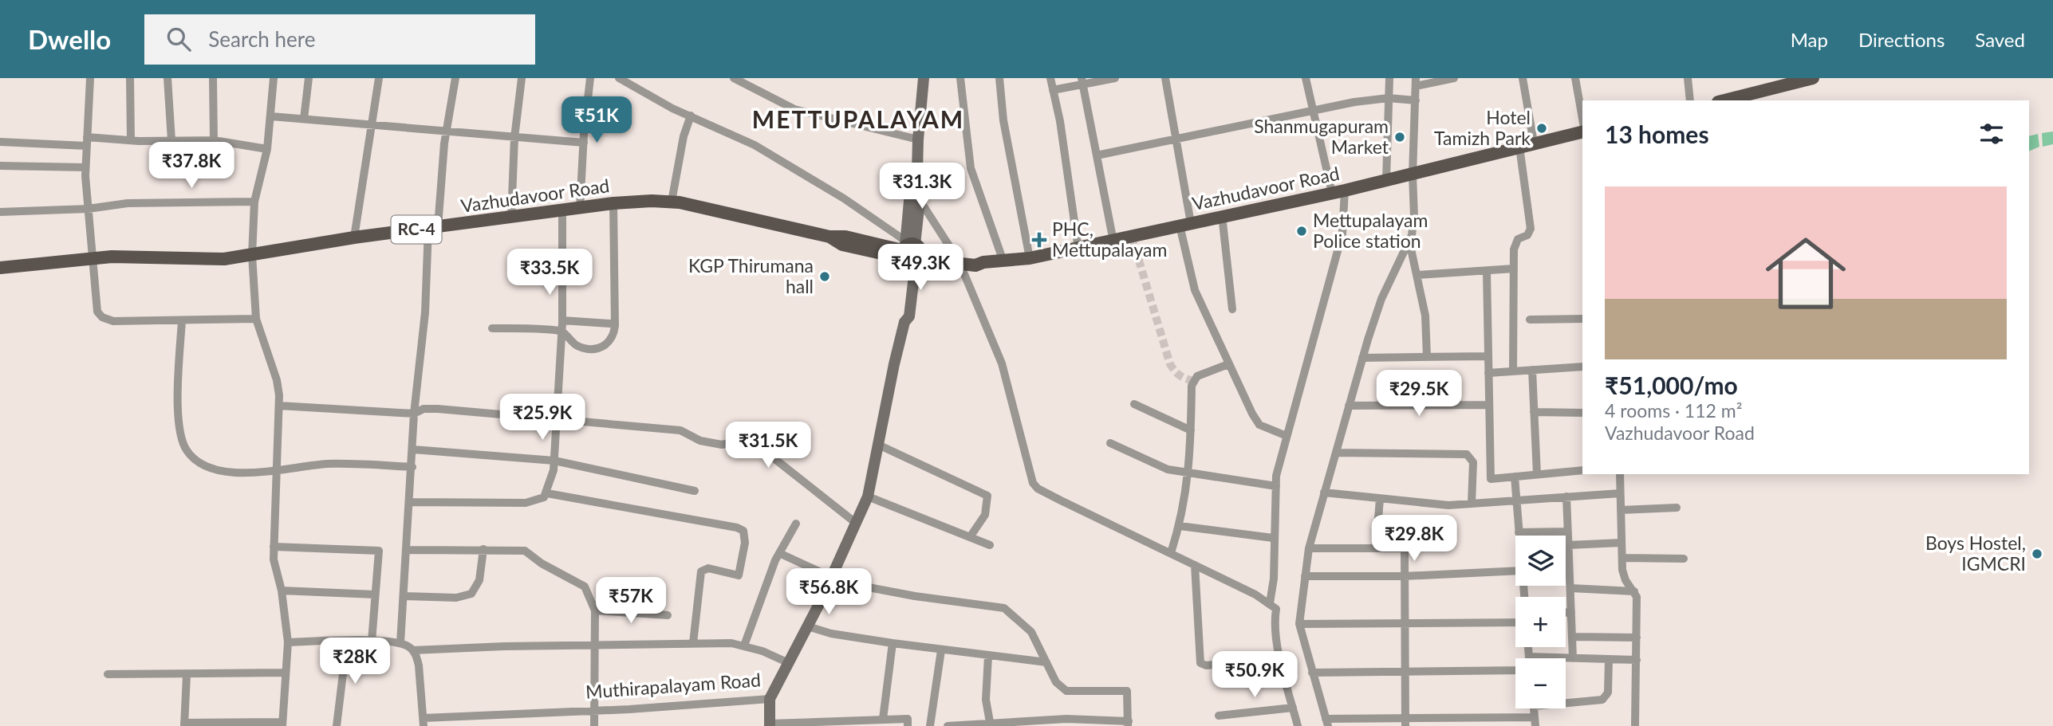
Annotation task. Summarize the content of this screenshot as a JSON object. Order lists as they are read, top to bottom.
{
  "streets": {
    "main road": ["Vazhudavoor Road", "RC-4"],
    "street": ["Muthirapalayam Road"]
  },
  "crossings": [
    ["Vazhudavoor Road", "Muthirapalayam Road"]
  ],
  "districts": ["METTUPALAYAM"],
  "places": {
    "other": [
      "Hotel Tamizh Park",
      "Shanmugapuram Market",
      "Mettupalayam Police station",
      "KGP Thirumana hall",
      "Boys Hostel, IGMCRI"
    ],
    "health": ["PHC, Mettupalayam"]
  },
  "page": {
    "header": "Dwello",
    "search": "Search here",
    "nav": ["Map", "Directions", "Saved"],
    "price": [
      "₹51K",
      "₹37.8K",
      "₹31.3K",
      "₹49.3K",
      "₹33.5K",
      "₹29.5K",
      "₹25.9K",
      "₹31.5K",
      "₹29.8K",
      "₹56.8K",
      "₹57K",
      "₹28K",
      "₹50.9K"
    ],
    "heading": "13 homes",
    "list": [
      {
        "name": "₹51,000/mo",
        "note": "4 rooms · 112 m² · Vazhudavoor Road"
      }
    ],
    "map_buttons": ["+", "−"]
  }
}
